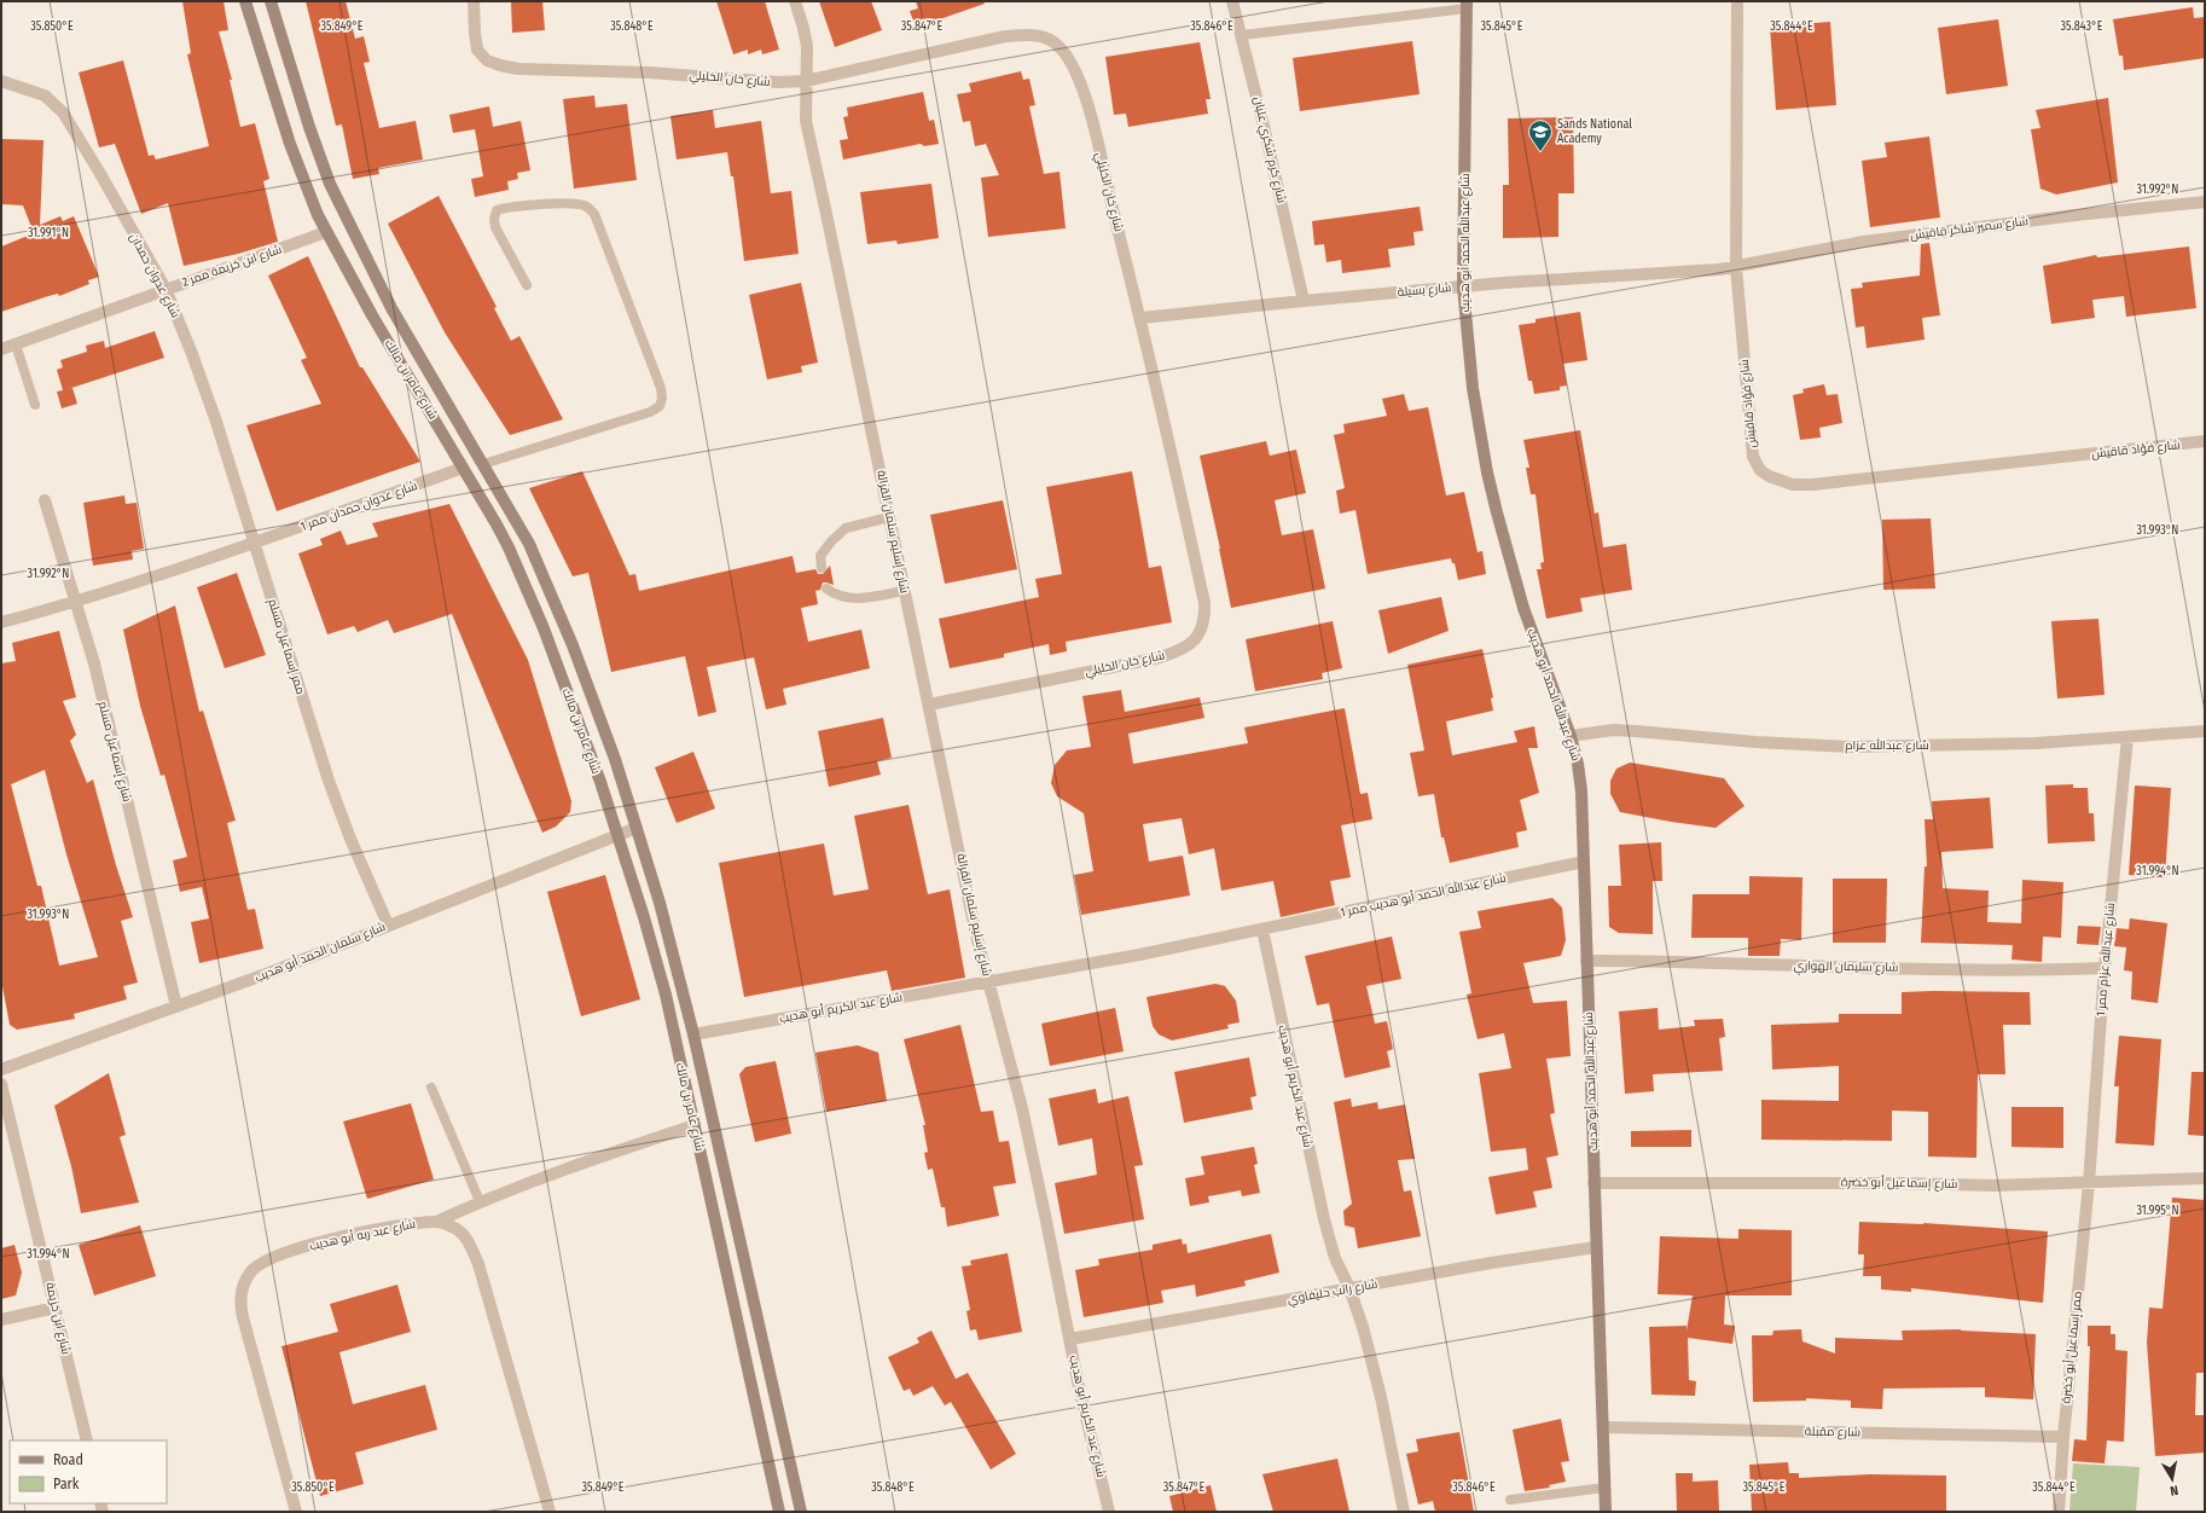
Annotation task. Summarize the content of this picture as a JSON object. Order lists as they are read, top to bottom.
{
  "streets": {
    "street": [
      "شارع خان الخليلي",
      "شارع كرم شكري عليان",
      "شارع سمير شاكر قاقيش",
      "شارع عبدالله الحمد أبو هديب",
      "شارع ابن خزيمة ممر 2",
      "شارع عدوان حمدان",
      "شارع بسيلة",
      "شارع عامر بن مالك",
      "شارع فؤاد قاقيش",
      "شارع عدوان حمدان ممر 1",
      "شارع إسليم سلمان القرالة",
      "ممر إسماعيل مسلم",
      "شارع عبدالله عزام",
      "شارع إسماعيل مسلم",
      "شارع عبدالله الحمد أبو هديب ممر 1",
      "شارع سلمان الحمد أبو هديب",
      "شارع عبدالله عزام ممر 1",
      "شارع سليمان الهواري",
      "شارع عبد الكريم أبو هديب",
      "شارع إسماعيل أبو خضرة",
      "شارع عبد ربه أبو هديب",
      "شارع راتب حليفاوي",
      "شارع ابن خزيمة",
      "ممر إسماعيل أبو خضرة",
      "شارع مقبلة"
    ]
  },
  "crossings": [
    ["شارع خان الخليلي", "شارع بسيلة"],
    ["شارع خان الخليلي", "شارع إسليم سلمان القرالة"],
    ["شارع كرم شكري عليان", "شارع بسيلة"],
    ["شارع سمير شاكر قاقيش", "شارع بسيلة"],
    ["شارع سمير شاكر قاقيش", "شارع فؤاد قاقيش"],
    ["شارع عبدالله الحمد أبو هديب", "شارع بسيلة"],
    ["شارع عبدالله الحمد أبو هديب", "شارع عبدالله عزام"],
    ["شارع عبدالله الحمد أبو هديب", "شارع عبدالله الحمد أبو هديب ممر 1"],
    ["شارع عبدالله الحمد أبو هديب", "شارع سليمان الهواري"],
    ["شارع عبدالله الحمد أبو هديب", "شارع إسماعيل أبو خضرة"],
    ["شارع عبدالله الحمد أبو هديب", "شارع راتب حليفاوي"],
    ["شارع عبدالله الحمد أبو هديب", "شارع مقبلة"],
    ["شارع ابن خزيمة ممر 2", "شارع عدوان حمدان"],
    ["شارع ابن خزيمة ممر 2", "شارع عامر بن مالك"],
    ["شارع عدوان حمدان", "شارع عدوان حمدان ممر 1"],
    ["شارع عدوان حمدان", "ممر إسماعيل مسلم"],
    ["شارع بسيلة", "شارع فؤاد قاقيش"],
    ["شارع عامر بن مالك", "شارع عدوان حمدان ممر 1"],
    ["شارع عامر بن مالك", "شارع سلمان الحمد أبو هديب"],
    ["شارع عامر بن مالك", "شارع عبد الكريم أبو هديب"],
    ["شارع عدوان حمدان ممر 1", "ممر إسماعيل مسلم"],
    ["شارع إسليم سلمان القرالة", "شارع عبد الكريم أبو هديب"],
    ["ممر إسماعيل مسلم", "شارع سلمان الحمد أبو هديب"],
    ["شارع عبدالله عزام", "شارع عبدالله عزام ممر 1"],
    ["شارع إسماعيل مسلم", "شارع سلمان الحمد أبو هديب"],
    ["شارع عبدالله الحمد أبو هديب ممر 1", "شارع عبد الكريم أبو هديب"],
    ["شارع عبدالله عزام ممر 1", "شارع سليمان الهواري"],
    ["شارع عبدالله عزام ممر 1", "شارع إسماعيل أبو خضرة"],
    ["شارع عبدالله عزام ممر 1", "ممر إسماعيل أبو خضرة"],
    ["شارع عبد الكريم أبو هديب", "شارع راتب حليفاوي"],
    ["شارع إسماعيل أبو خضرة", "ممر إسماعيل أبو خضرة"],
    ["ممر إسماعيل أبو خضرة", "شارع مقبلة"]
  ],
  "places": {
    "school or university": ["Sands National Academy"]
  },
  "legend": ["Road", "Park"],
  "north": "bottom",
  "coordinates": [
    "35.850°E",
    "35.849°E",
    "35.848°E",
    "35.847°E",
    "35.846°E",
    "35.845°E",
    "35.844°E",
    "35.843°E",
    "31.992°N",
    "31.991°N",
    "31.993°N",
    "31.994°N",
    "31.995°N"
  ]
}
